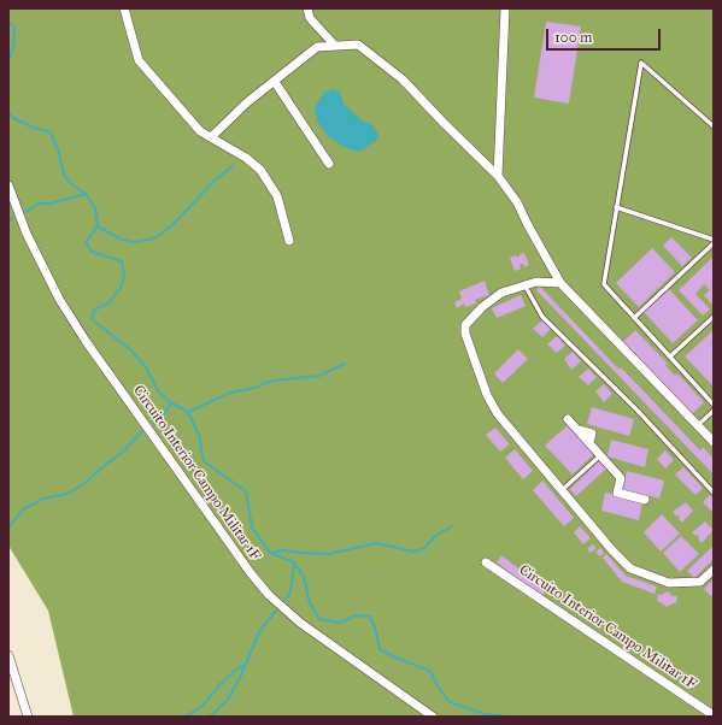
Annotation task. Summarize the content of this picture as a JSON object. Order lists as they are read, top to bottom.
{
  "streets": {
    "street": ["Circuito Interior Campo Militar 1F"]
  },
  "scale_bar": "100 m"
}
